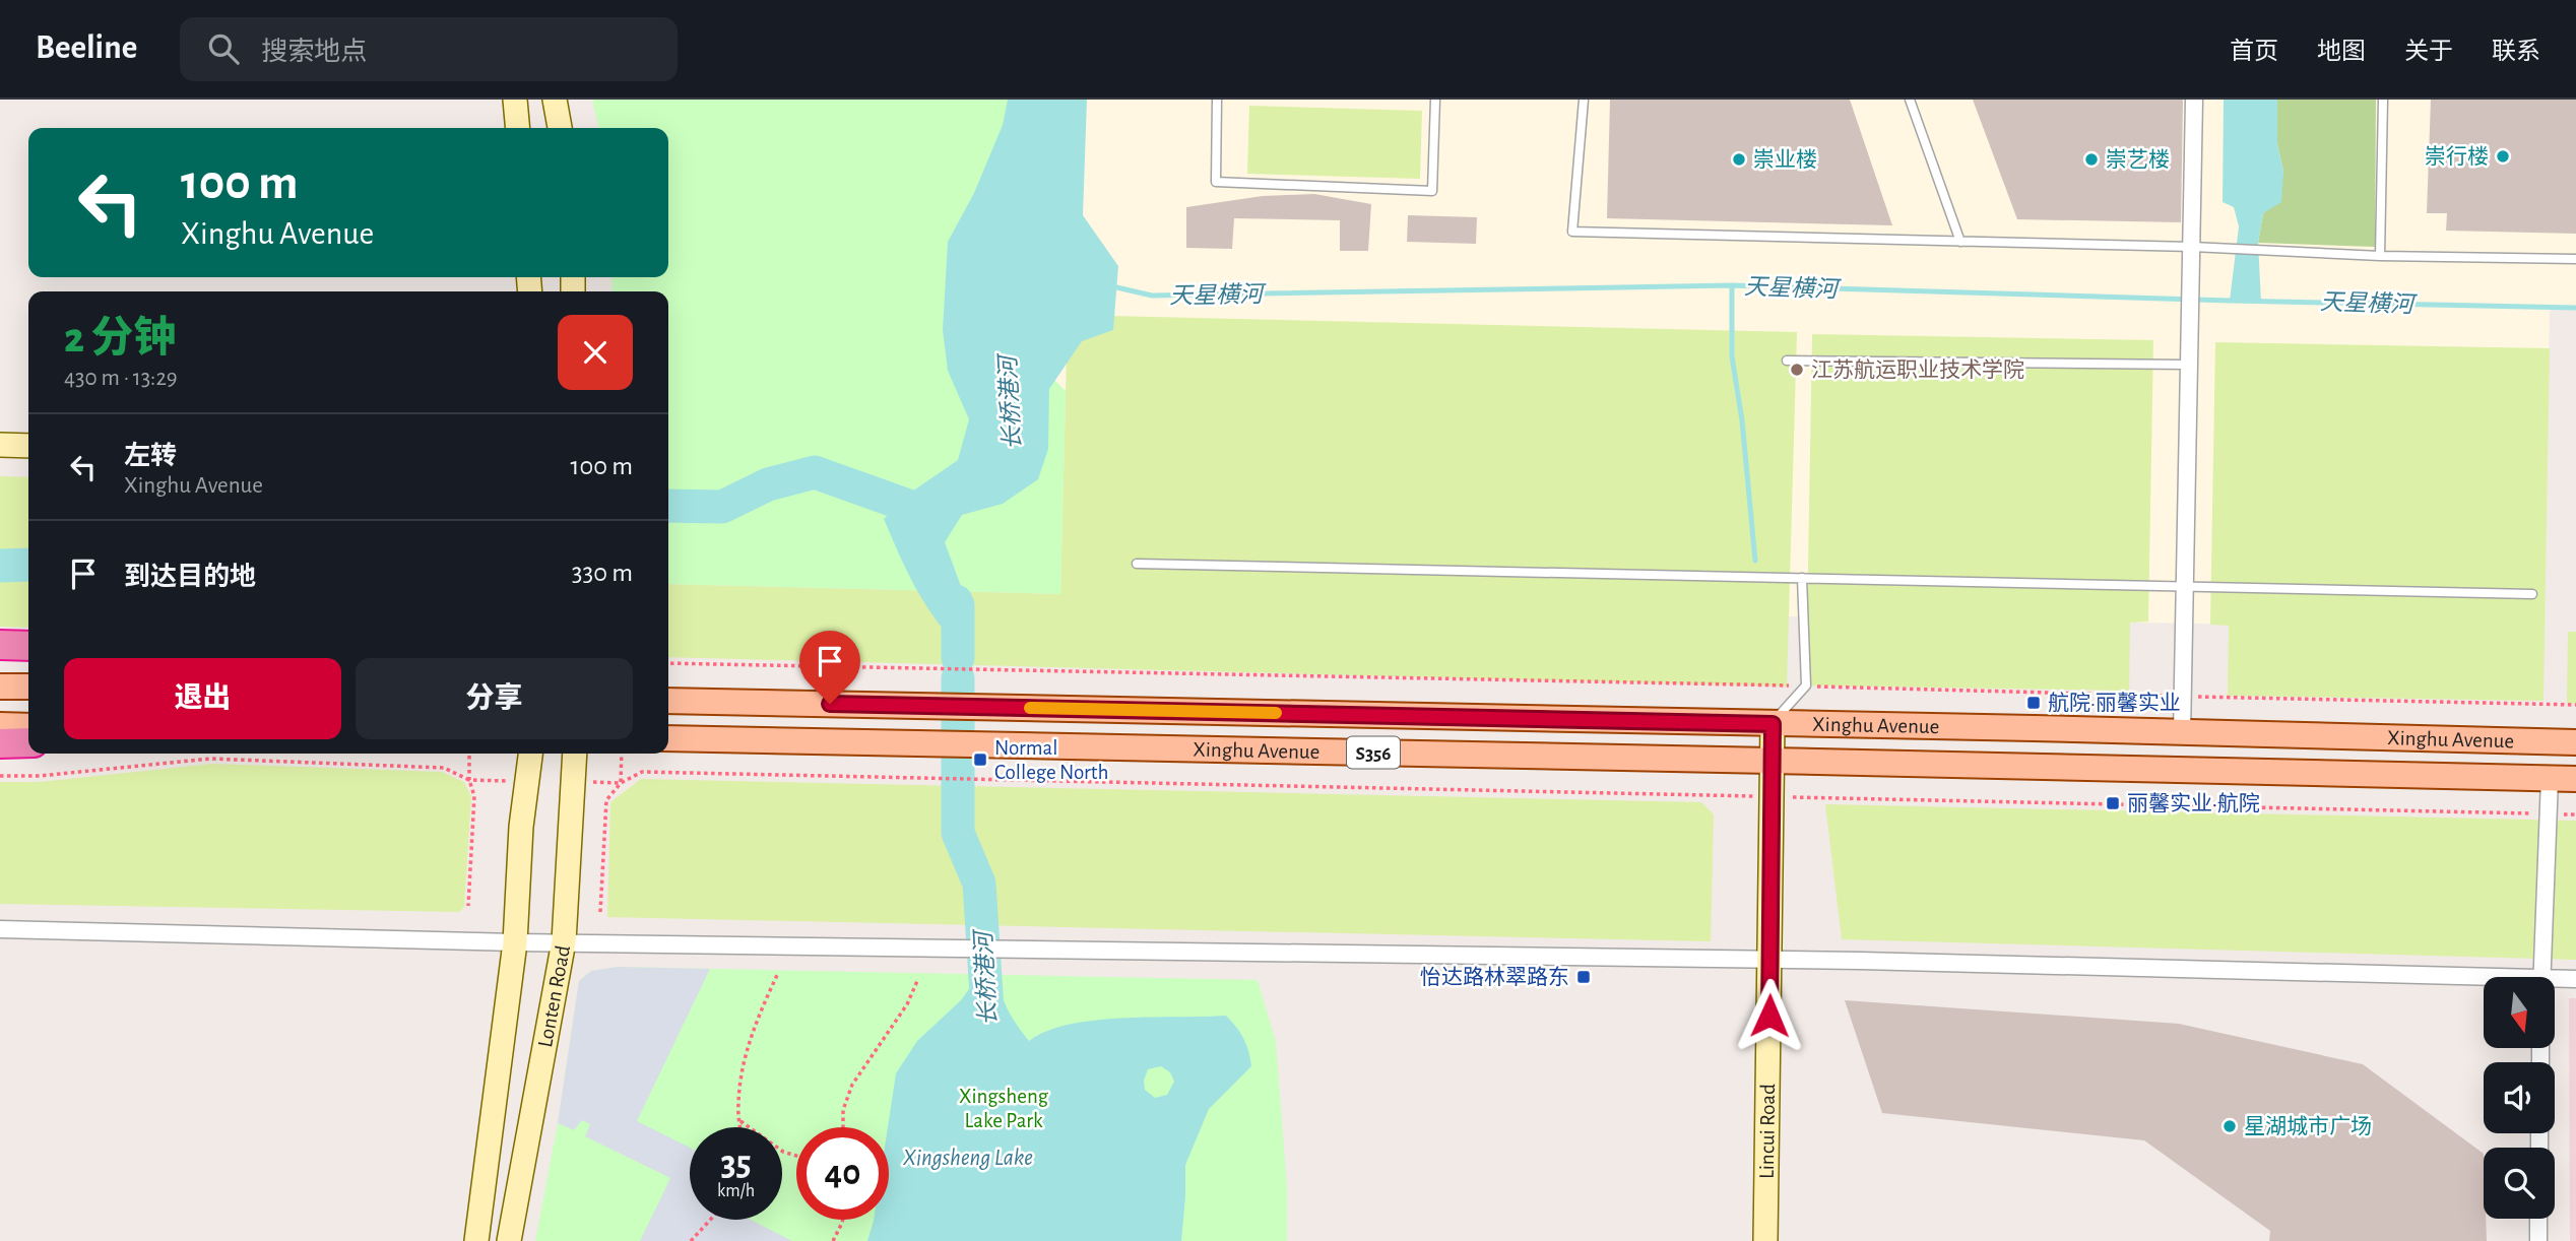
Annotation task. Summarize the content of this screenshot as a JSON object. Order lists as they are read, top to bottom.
{
  "streets": {
    "main road": [
      "Xinghu Avenue",
      "S356",
      "Lonten Road",
      "Lincui Road"
    ]
  },
  "crossings": [
    ["Xinghu Avenue", "Lincui Road"]
  ],
  "water": ["天星横河", "长桥港河", "Xingsheng Lake"],
  "parks": ["Xingsheng Lake Park"],
  "places": {
    "other": [
      "崇行楼",
      "崇业楼",
      "崇艺楼",
      "江苏航运职业技术学院",
      "星湖城市广场"
    ],
    "transit": [
      "航院·丽馨实业",
      "Normal College North",
      "丽馨实业·航院",
      "怡达路林翠路东"
    ]
  },
  "north": "bottom",
  "page": {
    "header": "Beeline",
    "search": "搜索地点",
    "nav": [
      "首页",
      "地图",
      "关于",
      "联系"
    ],
    "turn": ["100 m", "Xinghu Avenue"],
    "heading": ["2 分钟", "430 m · 13:29"],
    "list": [
      {
        "name": "左转",
        "note": "Xinghu Avenue",
        "value": "100 m"
      },
      {
        "name": "到达目的地",
        "value": "330 m"
      }
    ],
    "buttons": ["退出", "分享"],
    "speed": "35 km/h",
    "limit": "40"
  }
}
